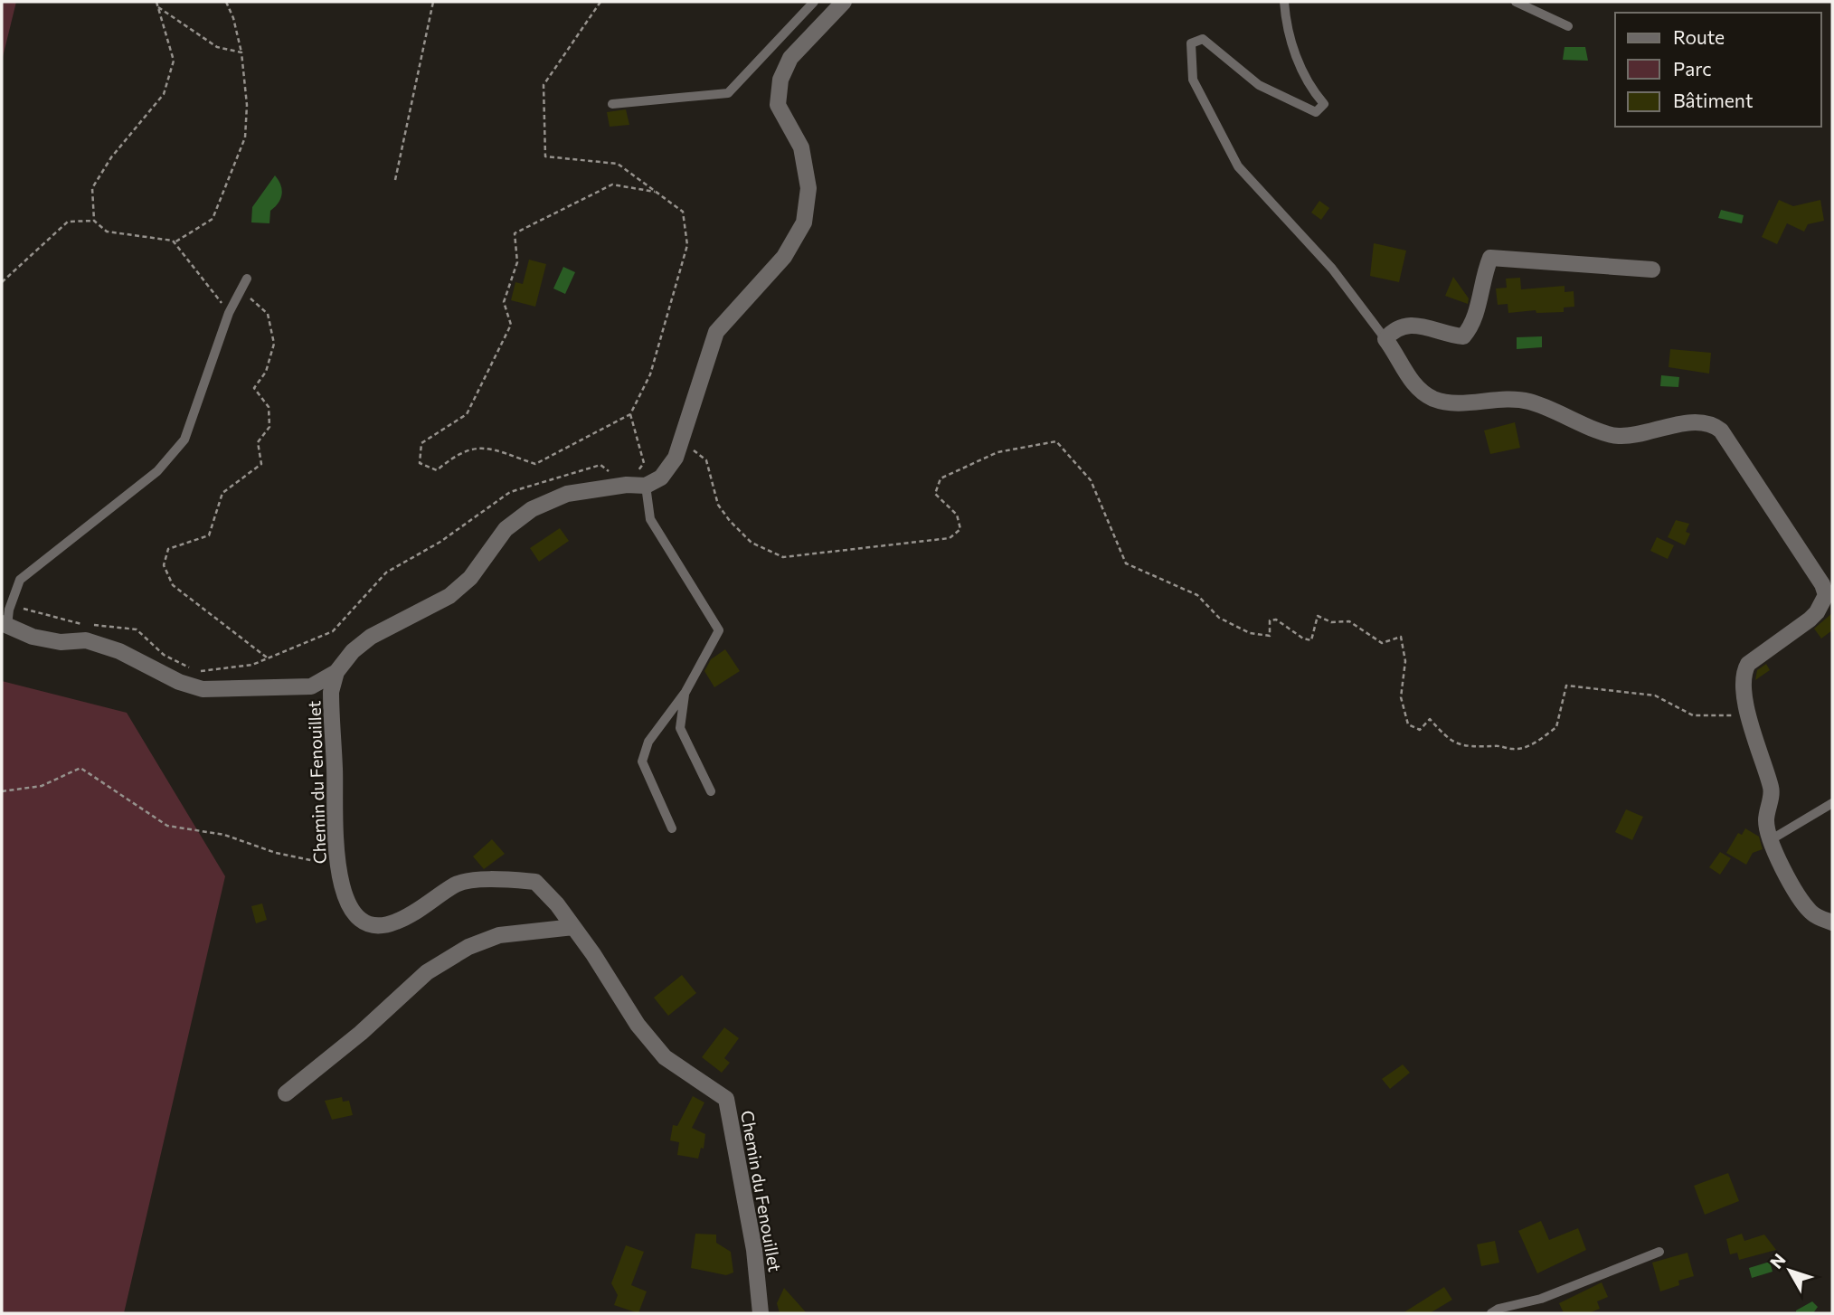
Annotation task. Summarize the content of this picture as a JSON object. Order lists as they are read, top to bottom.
{
  "streets": {
    "street": ["Chemin du Fenouillet"]
  },
  "legend": ["Route", "Parc", "Bâtiment"],
  "north": "top left"
}
